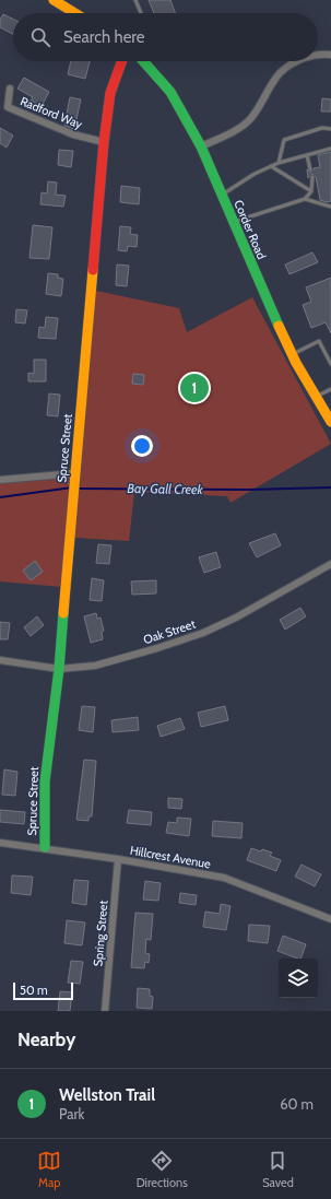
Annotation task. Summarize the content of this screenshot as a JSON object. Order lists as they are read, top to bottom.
{
  "streets": {
    "street": [
      "Radford Way",
      "Corder Road",
      "Spruce Street",
      "Oak Street",
      "Hillcrest Avenue",
      "Spring Street"
    ]
  },
  "crossings": [
    ["Radford Way", "Spruce Street"],
    ["Spruce Street", "Oak Street"],
    ["Spruce Street", "Hillcrest Avenue"],
    ["Hillcrest Avenue", "Spring Street"]
  ],
  "water": ["Bay Gall Creek"],
  "scale_bar": "50 m",
  "page": {
    "search": "Search here",
    "pins": "1",
    "scale": "50 m",
    "heading": "Nearby",
    "list": [
      {
        "mark": "1",
        "name": "Wellston Trail",
        "note": "Park",
        "value": "60 m"
      }
    ],
    "nav": ["Map", "Directions", "Saved"]
  }
}
